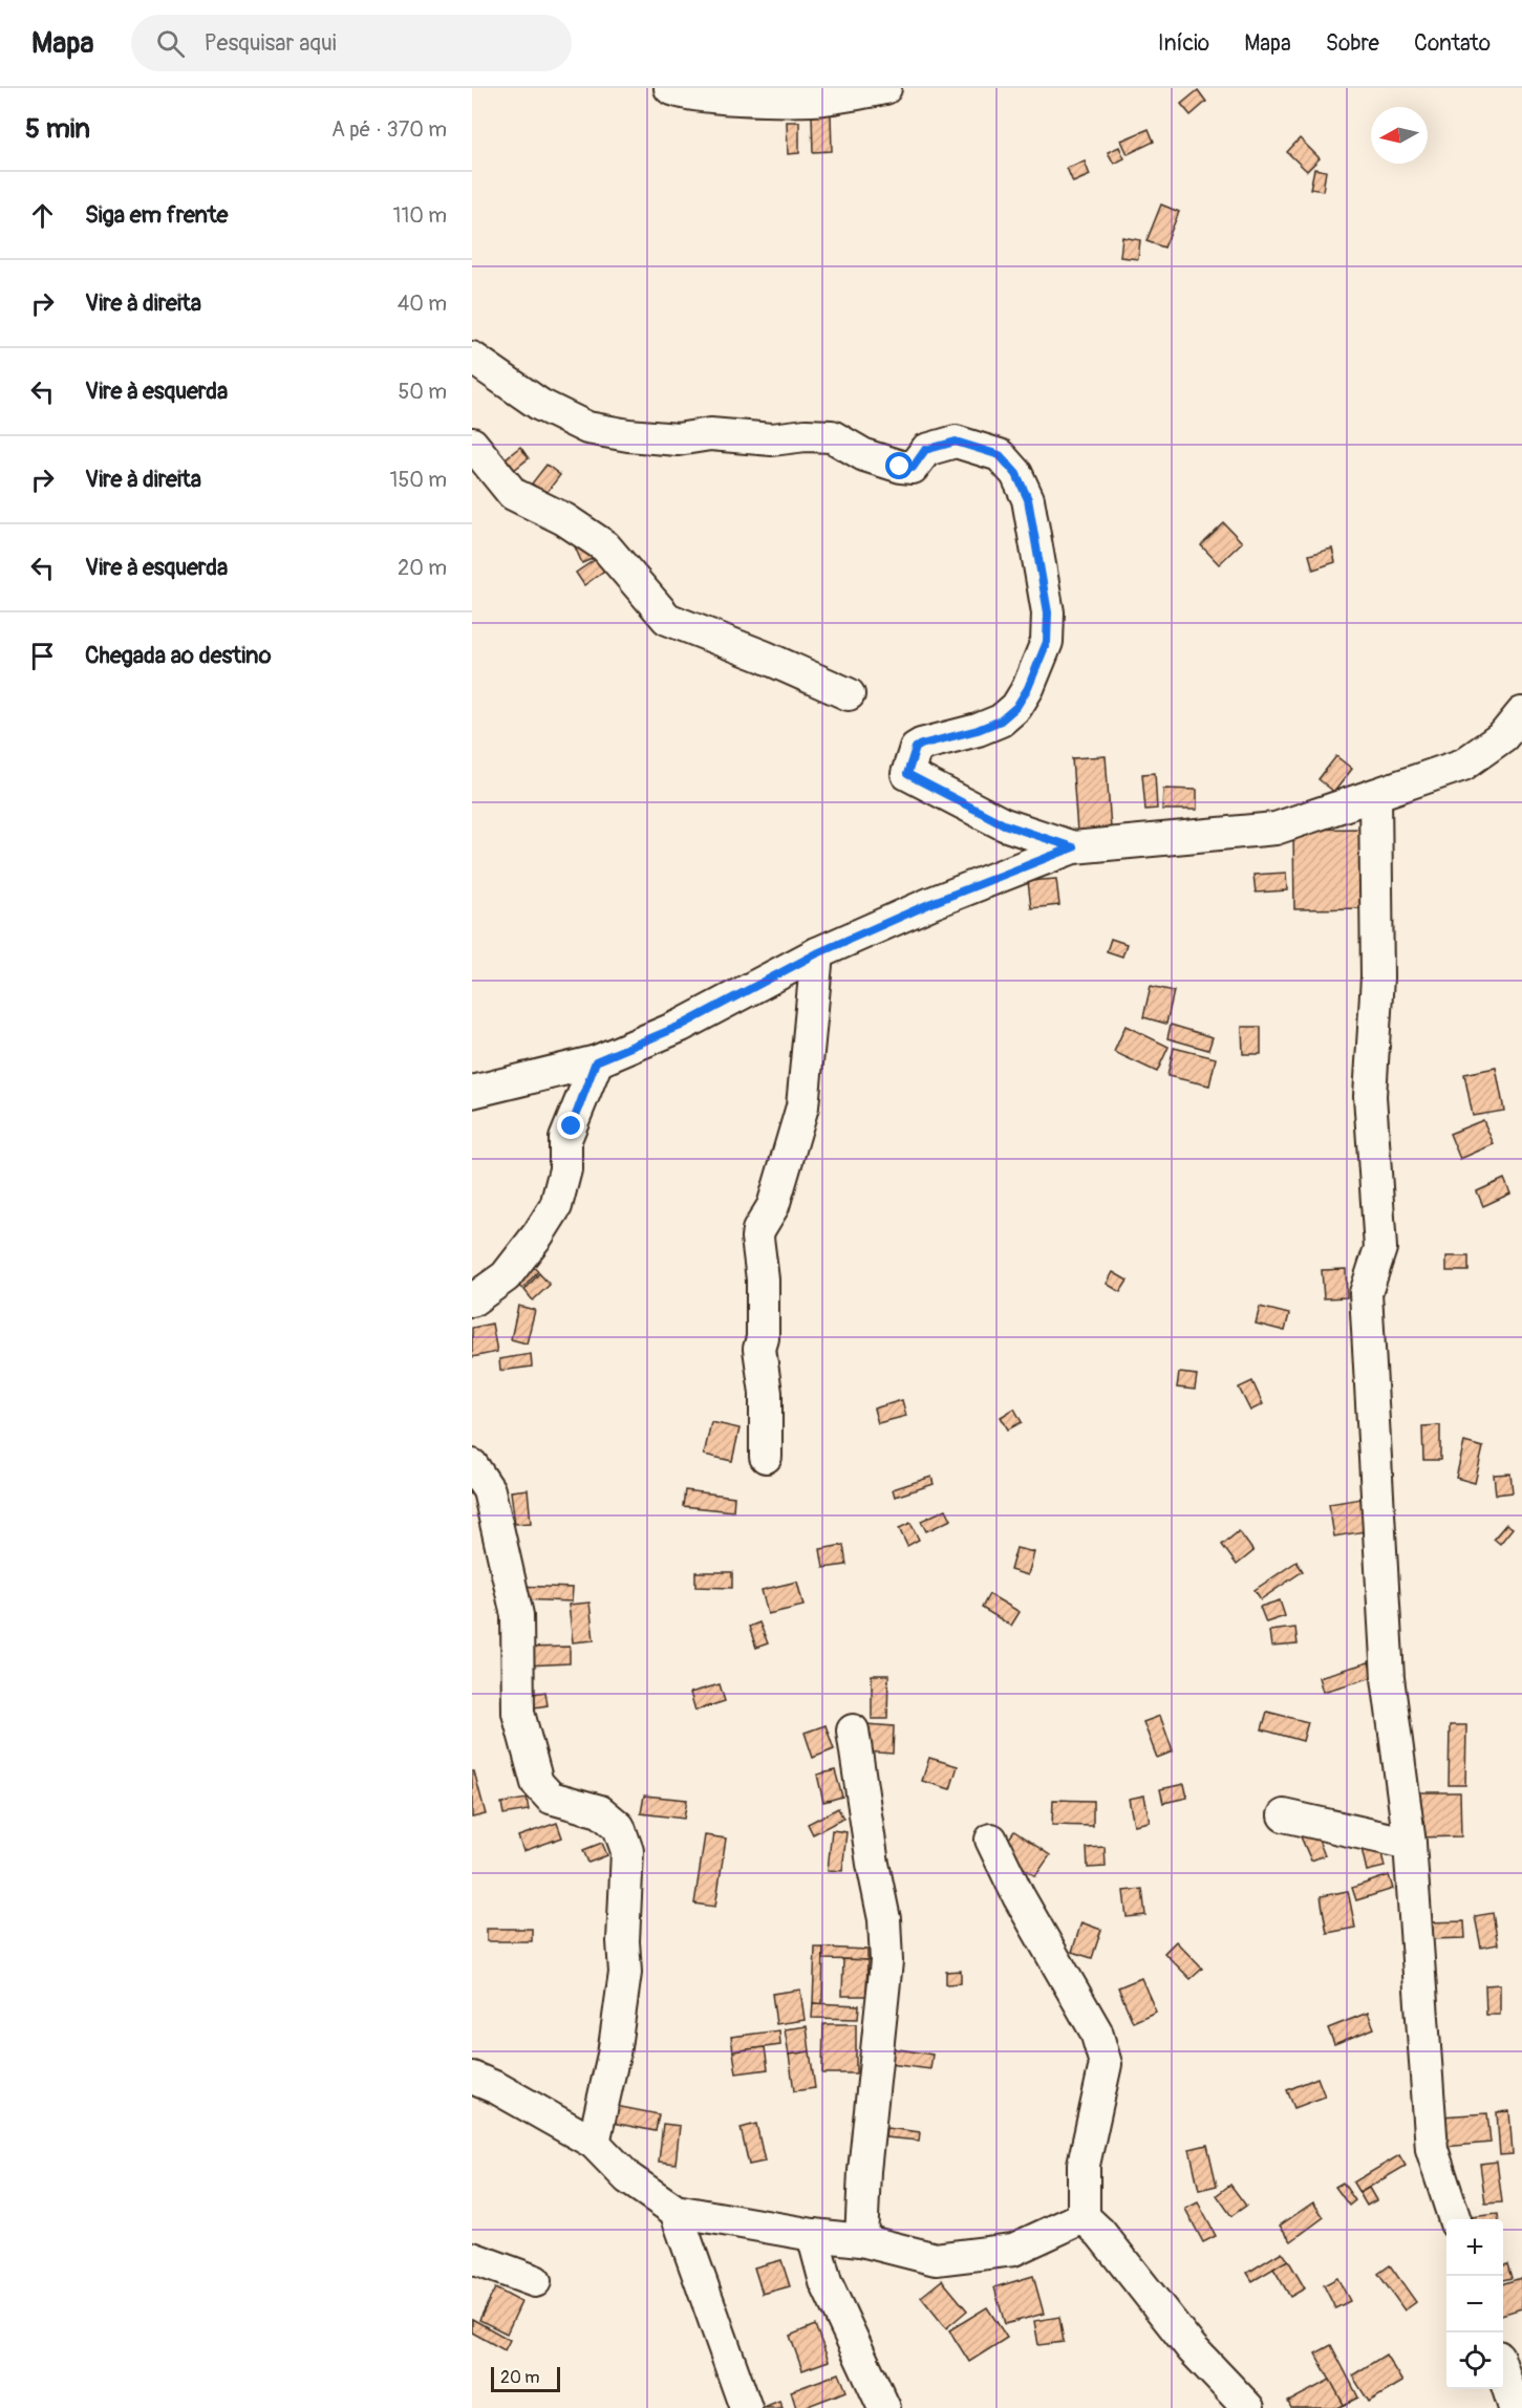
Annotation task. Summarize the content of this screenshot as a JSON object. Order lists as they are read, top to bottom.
{
  "scale_bar": "20 m",
  "north": "left",
  "page": {
    "header": "Mapa",
    "search": "Pesquisar aqui",
    "nav": [
      "Início",
      "Mapa",
      "Sobre",
      "Contato"
    ],
    "heading": ["5 min", "A pé · 370 m"],
    "list": [
      ["Siga em frente", "110 m"],
      ["Vire à direita", "40 m"],
      ["Vire à esquerda", "50 m"],
      ["Vire à direita", "150 m"],
      ["Vire à esquerda", "20 m"],
      "Chegada ao destino"
    ],
    "map_buttons": ["+", "−"],
    "scale": "20 m"
  }
}
